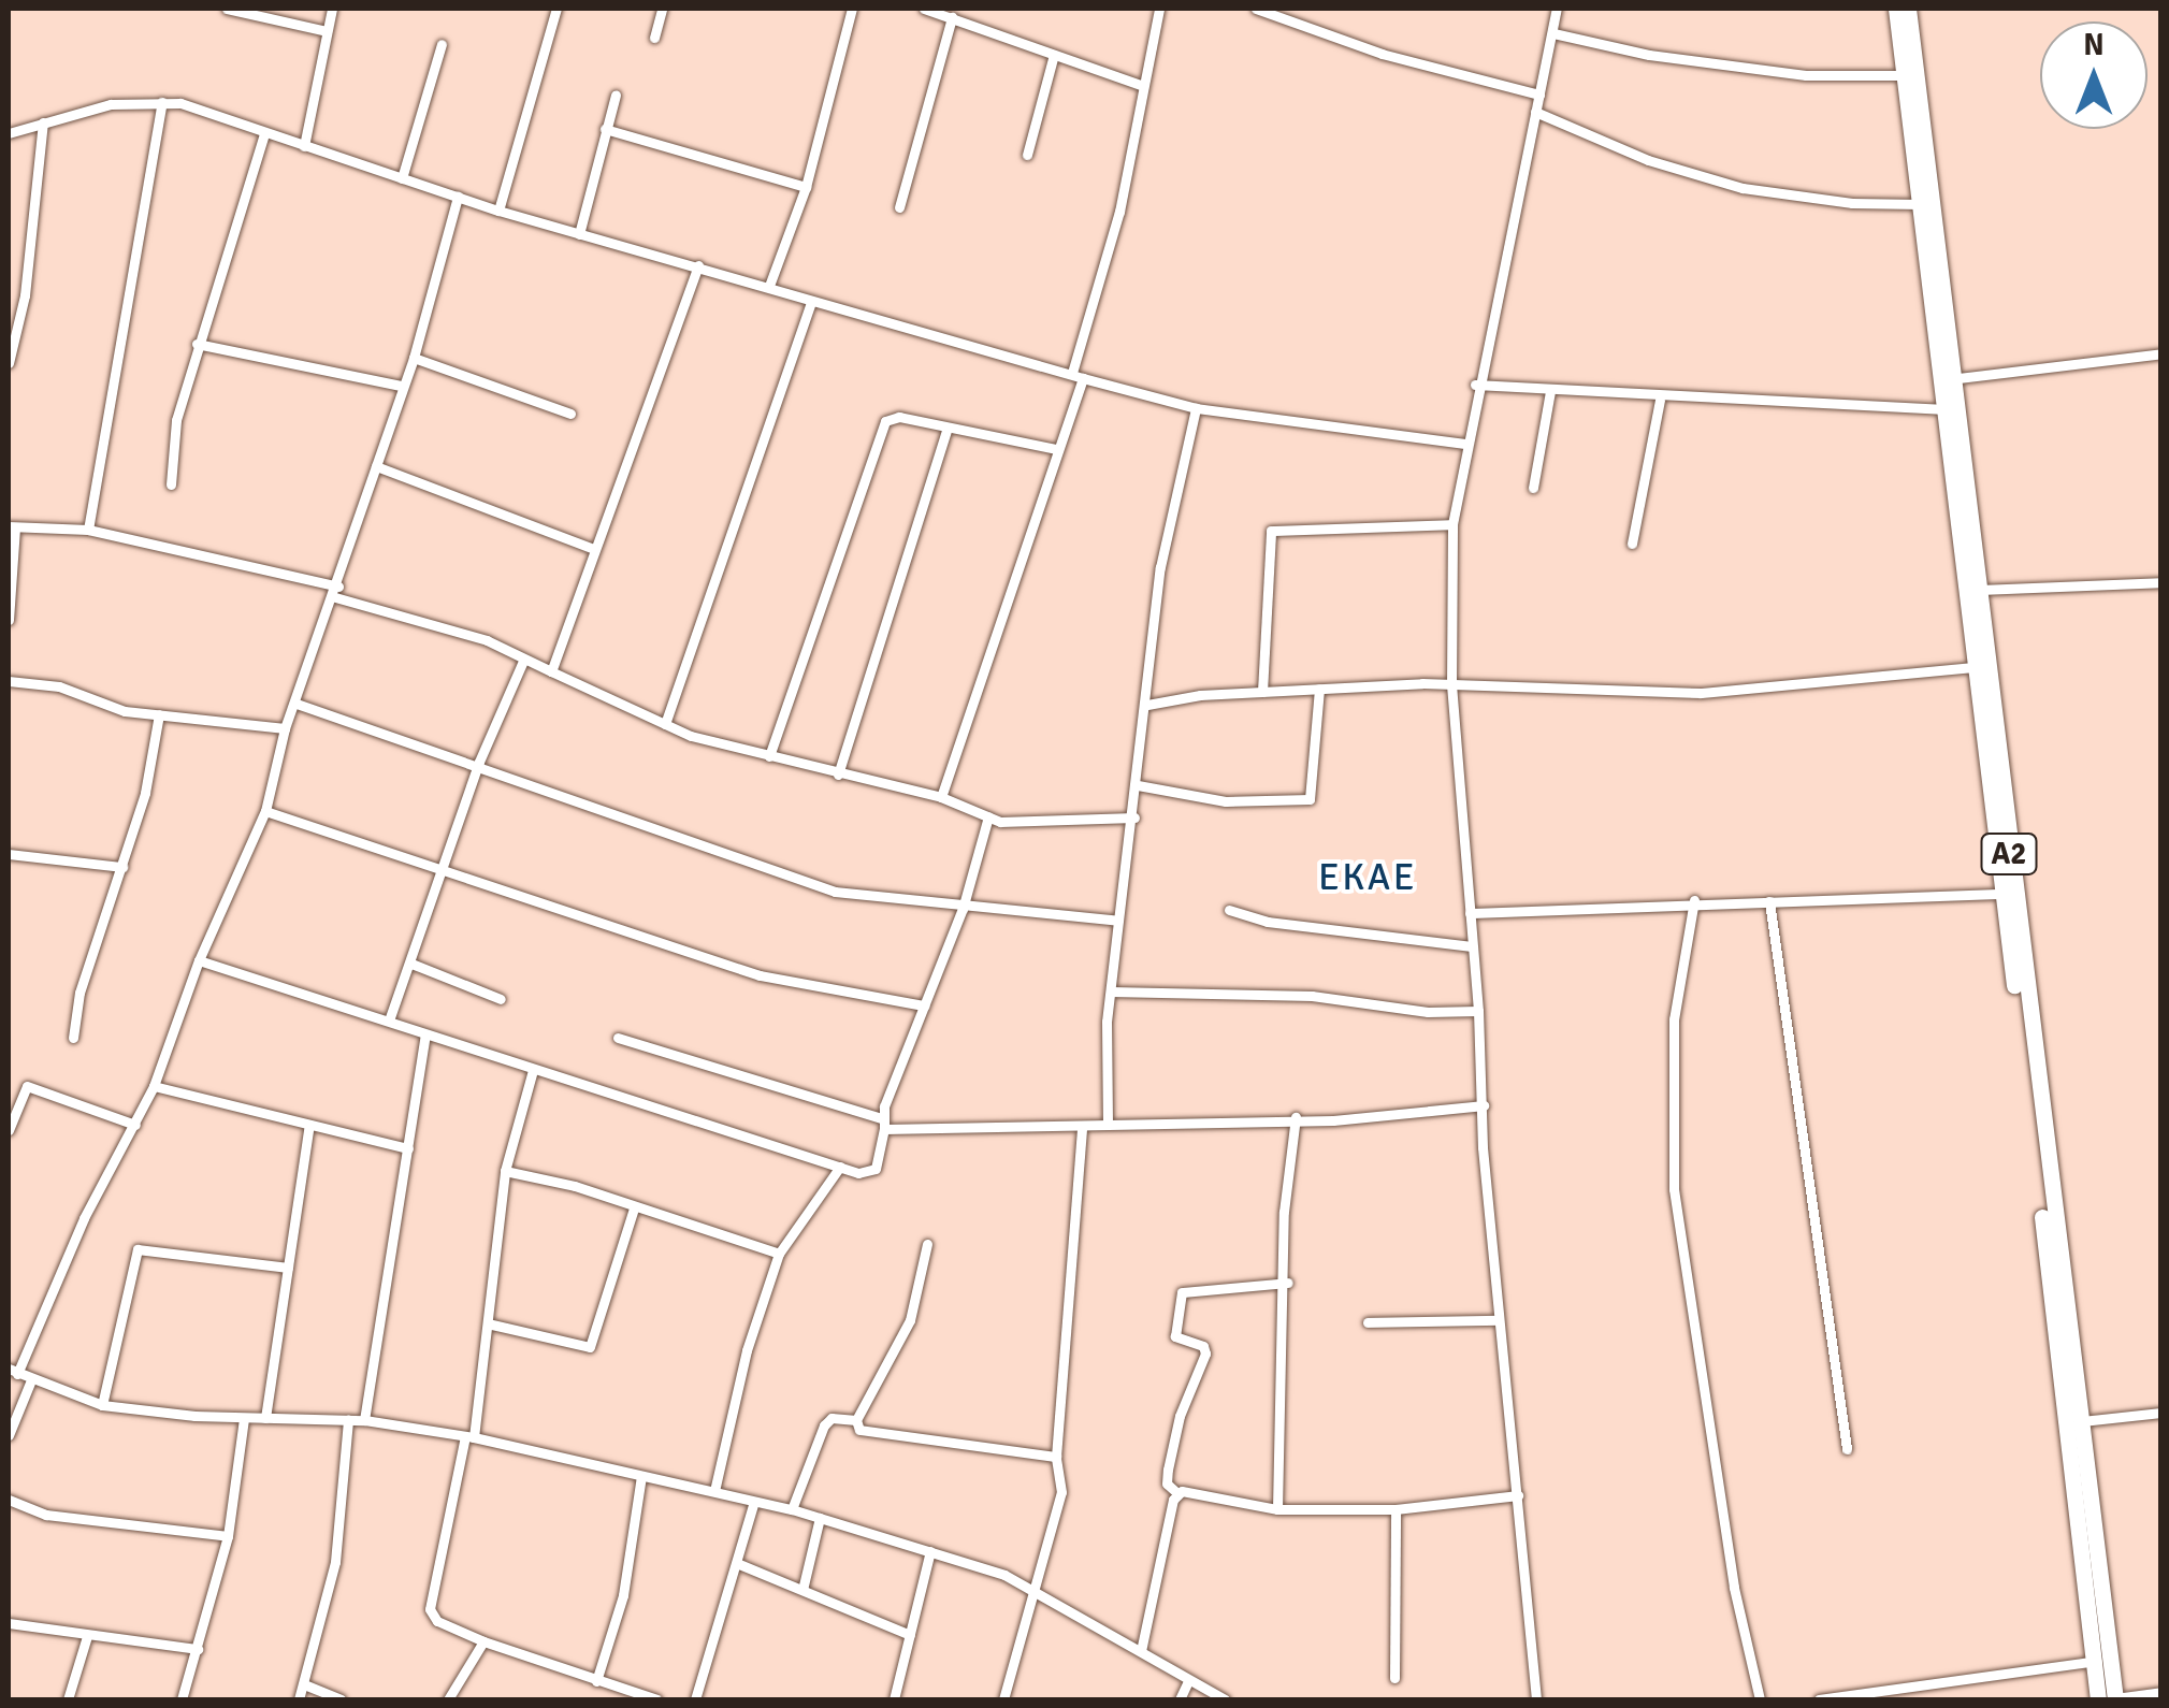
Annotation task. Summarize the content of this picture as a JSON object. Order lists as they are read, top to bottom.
{
  "streets": {
    "highway": ["A2"]
  },
  "districts": ["EKAE"],
  "north": "top"
}
